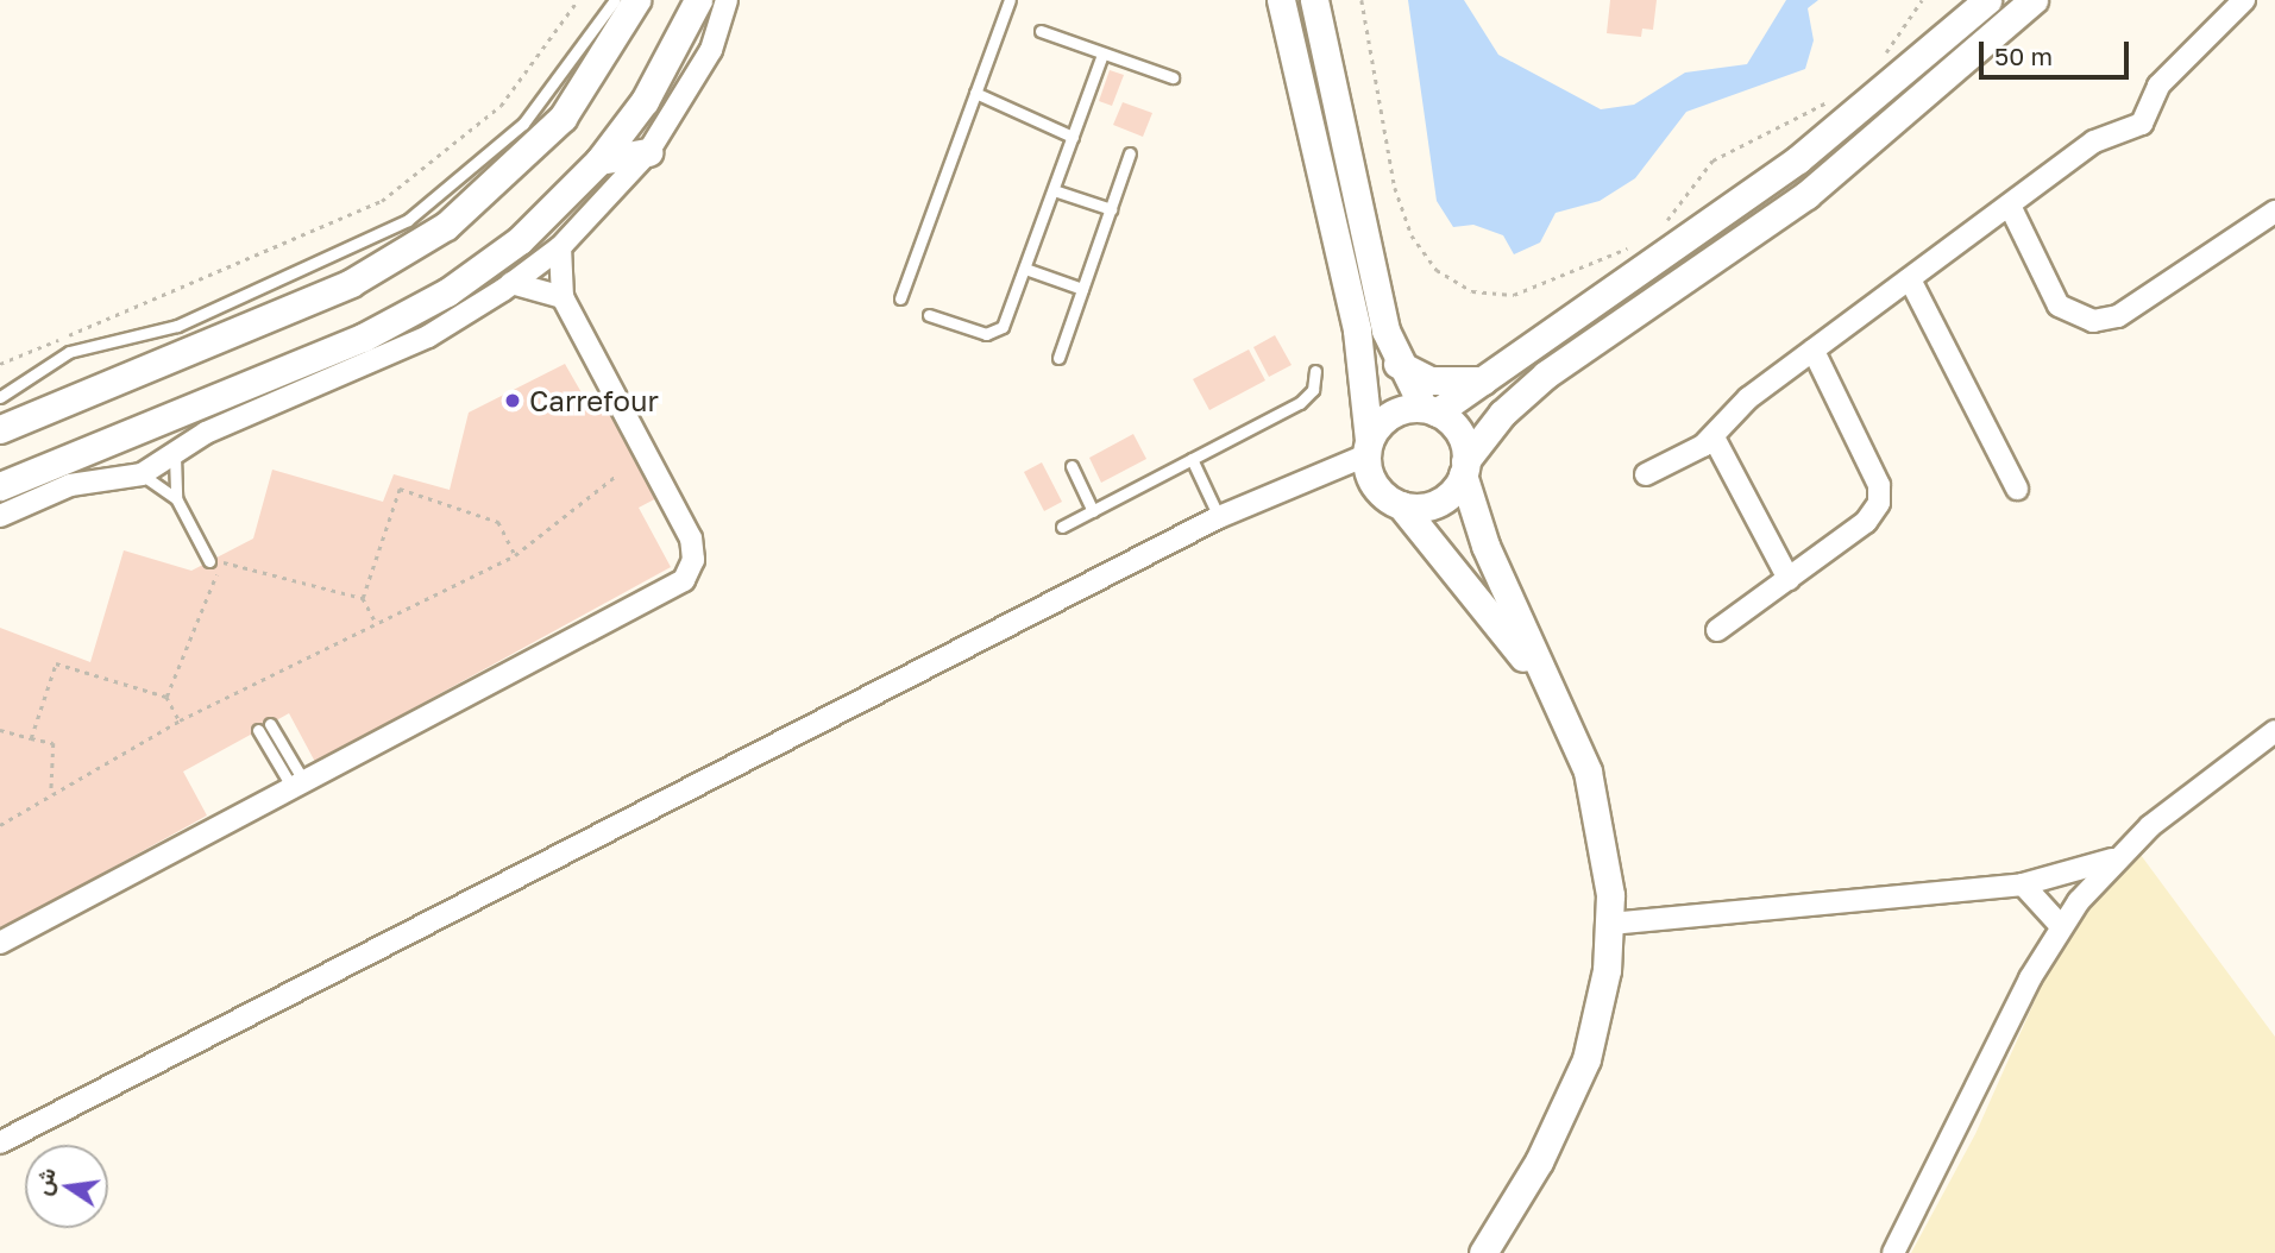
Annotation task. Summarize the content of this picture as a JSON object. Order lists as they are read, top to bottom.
{
  "places": ["Carrefour"],
  "scale_bar": "50 m",
  "north": "left"
}
